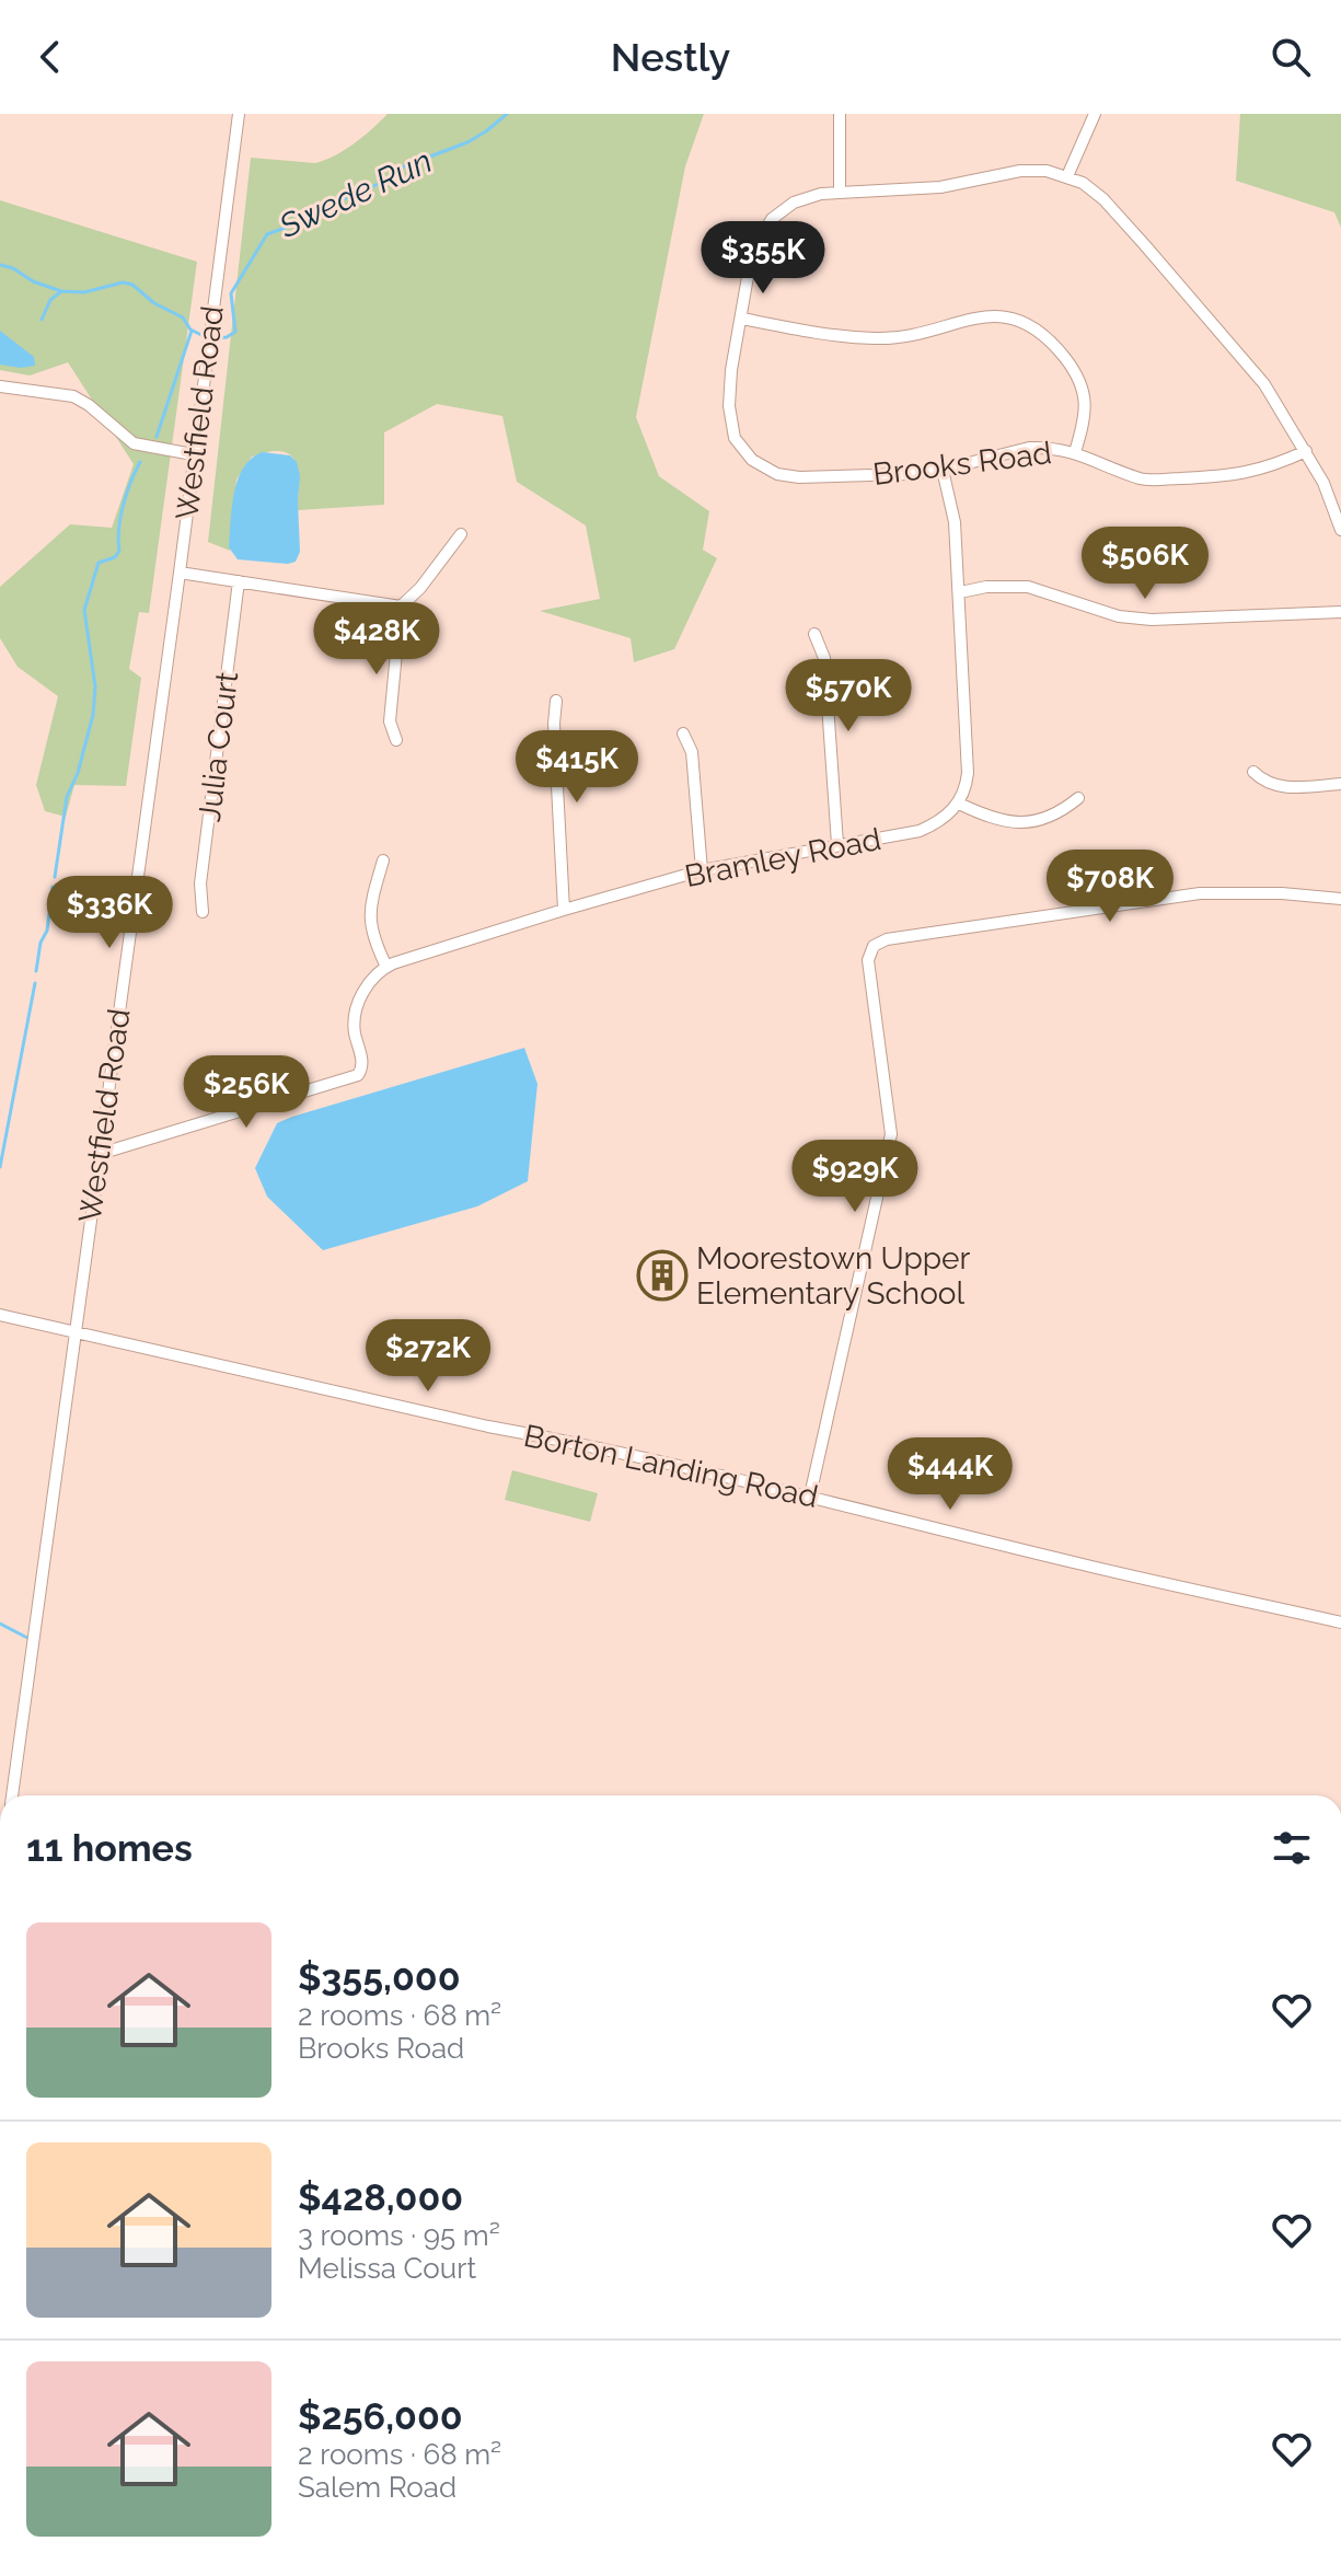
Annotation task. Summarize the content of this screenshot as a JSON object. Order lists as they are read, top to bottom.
{
  "streets": {
    "street": [
      "Westfield Road",
      "Brooks Road",
      "Julia Court",
      "Bramley Road",
      "Borton Landing Road"
    ]
  },
  "crossings": [
    ["Westfield Road", "Borton Landing Road"]
  ],
  "water": ["Swede Run"],
  "places": {
    "building": ["Moorestown Upper Elementary School"]
  },
  "page": {
    "header": "Nestly",
    "price": [
      "$355K",
      "$506K",
      "$428K",
      "$570K",
      "$415K",
      "$708K",
      "$336K",
      "$256K",
      "$929K",
      "$272K",
      "$444K"
    ],
    "heading": "11 homes",
    "list": [
      {
        "name": "$355,000",
        "note": "2 rooms · 68 m² · Brooks Road"
      },
      {
        "name": "$428,000",
        "note": "3 rooms · 95 m² · Melissa Court"
      },
      {
        "name": "$256,000",
        "note": "2 rooms · 68 m² · Salem Road"
      }
    ]
  }
}
